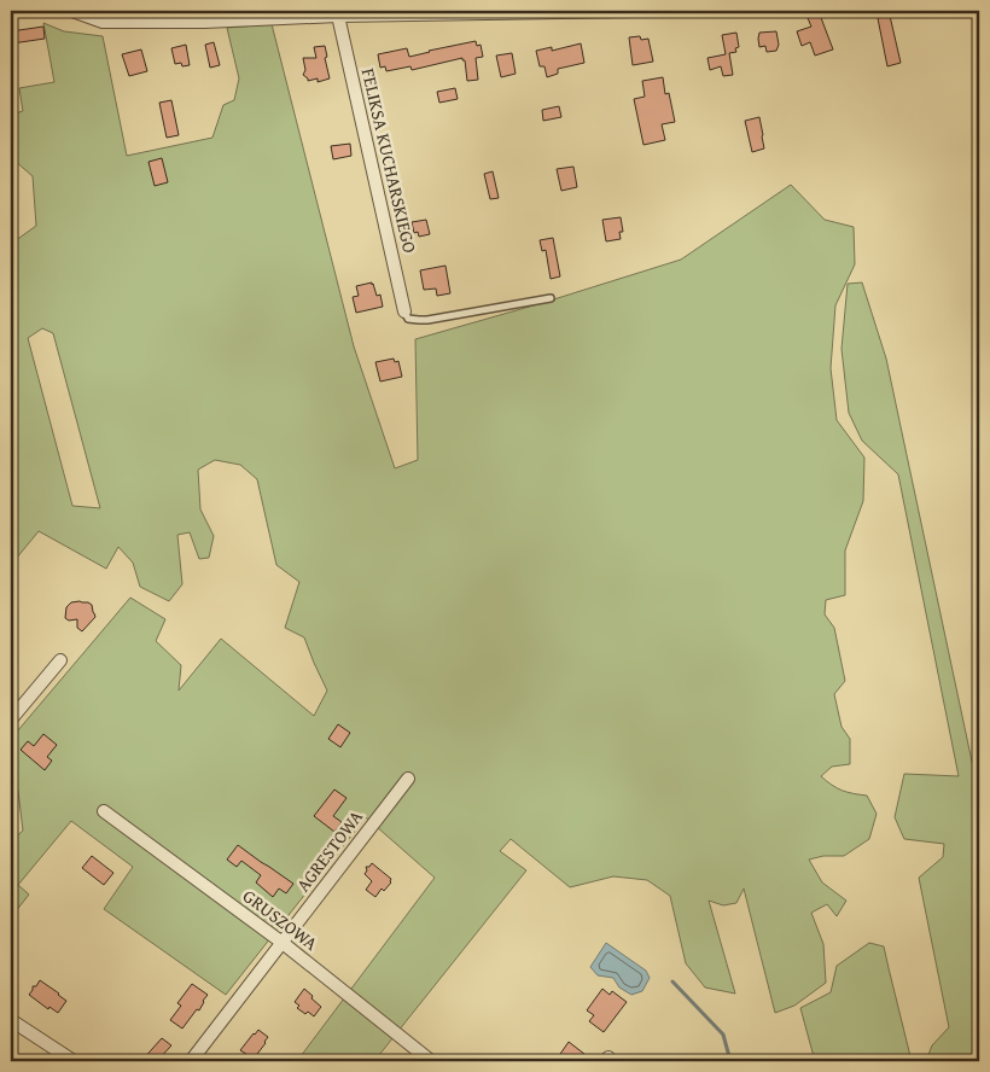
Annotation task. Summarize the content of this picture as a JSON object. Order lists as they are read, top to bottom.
{
  "streets": {
    "street": ["FELIKSA KUCHARSKIEGO", "AGRESTOWA", "GRUSZOWA"]
  },
  "crossings": [
    ["AGRESTOWA", "GRUSZOWA"]
  ]
}
